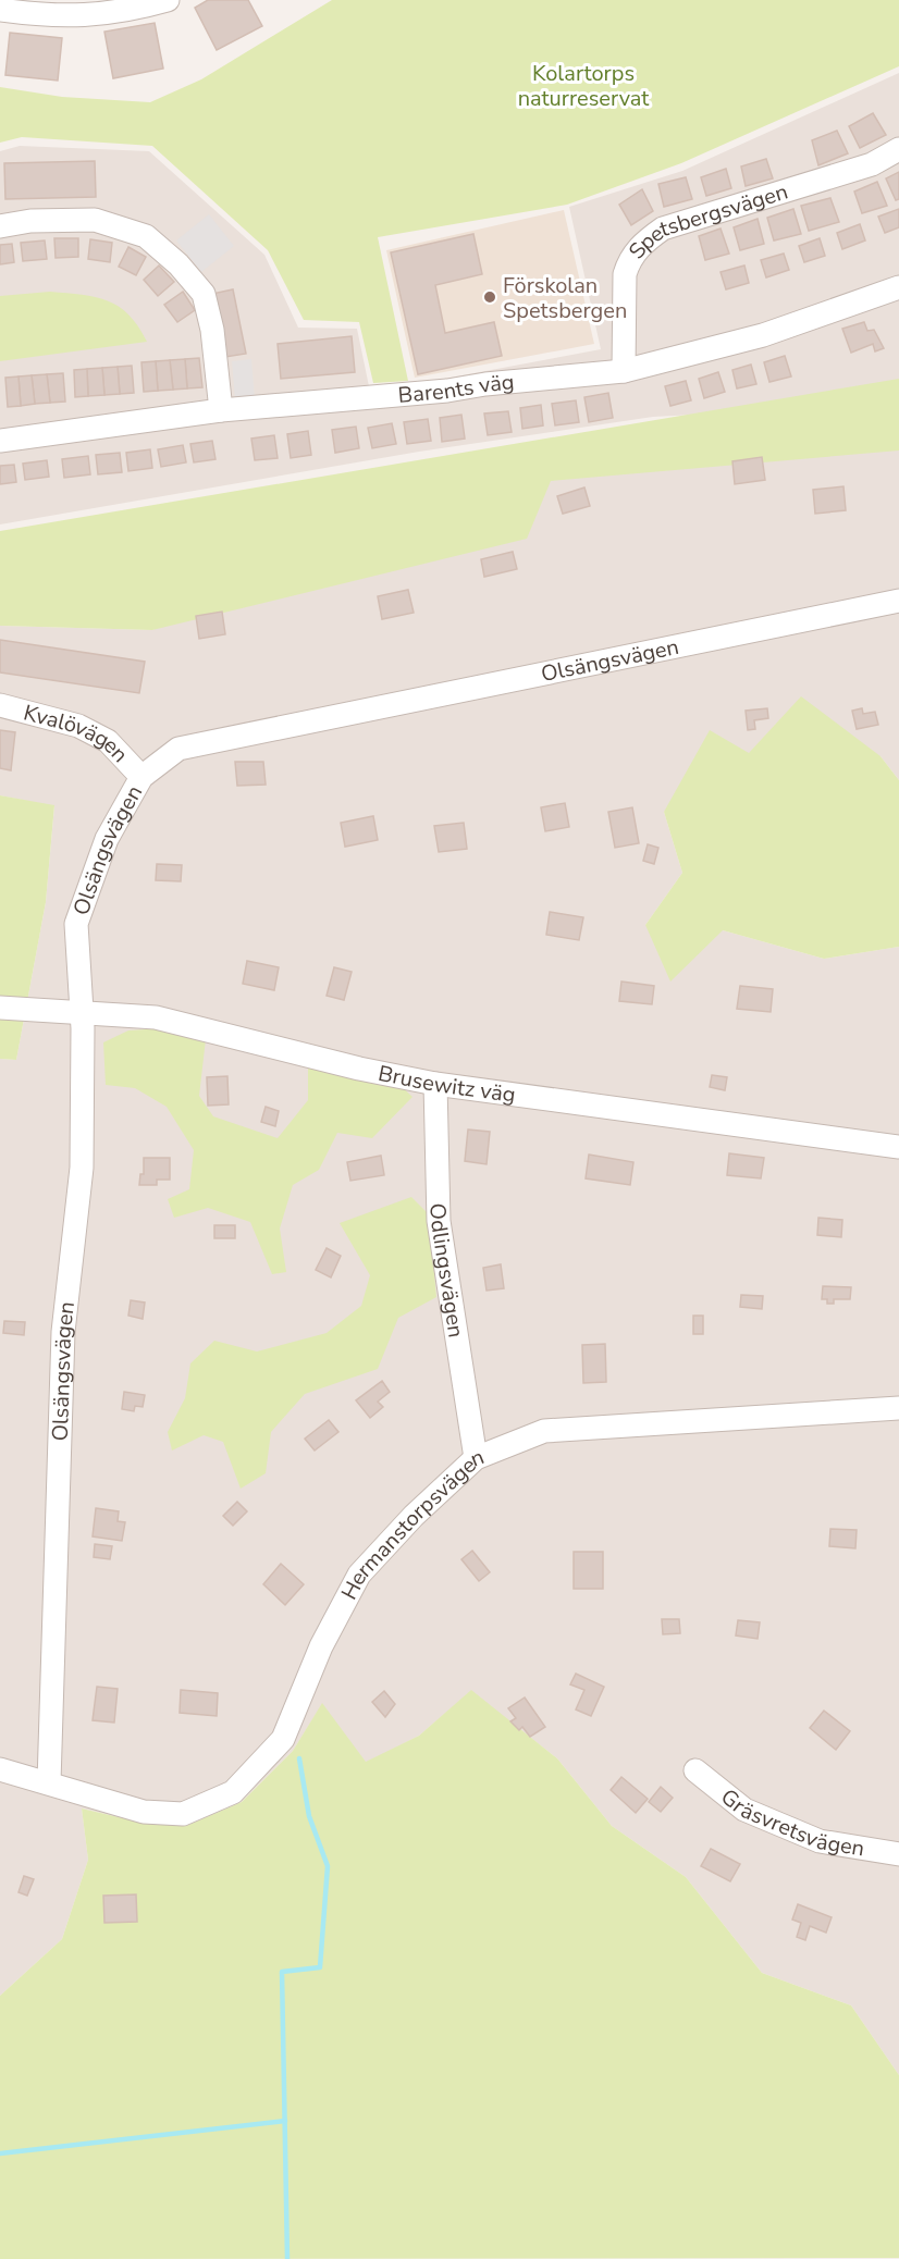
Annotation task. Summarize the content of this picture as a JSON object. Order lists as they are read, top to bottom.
{
  "streets": {
    "street": [
      "Spetsbergsvägen",
      "Barents väg",
      "Olsängsvägen",
      "Kvalövägen",
      "Brusewitz väg",
      "Odlingsvägen",
      "Hermanstorpsvägen",
      "Gräsvretsvägen"
    ]
  },
  "crossings": [
    ["Spetsbergsvägen", "Barents väg"],
    ["Olsängsvägen", "Kvalövägen"],
    ["Olsängsvägen", "Brusewitz väg"],
    ["Olsängsvägen", "Hermanstorpsvägen"],
    ["Brusewitz väg", "Odlingsvägen"],
    ["Odlingsvägen", "Hermanstorpsvägen"]
  ],
  "parks": ["Kolartorps naturreservat"],
  "places": ["Förskolan Spetsbergen"]
}
